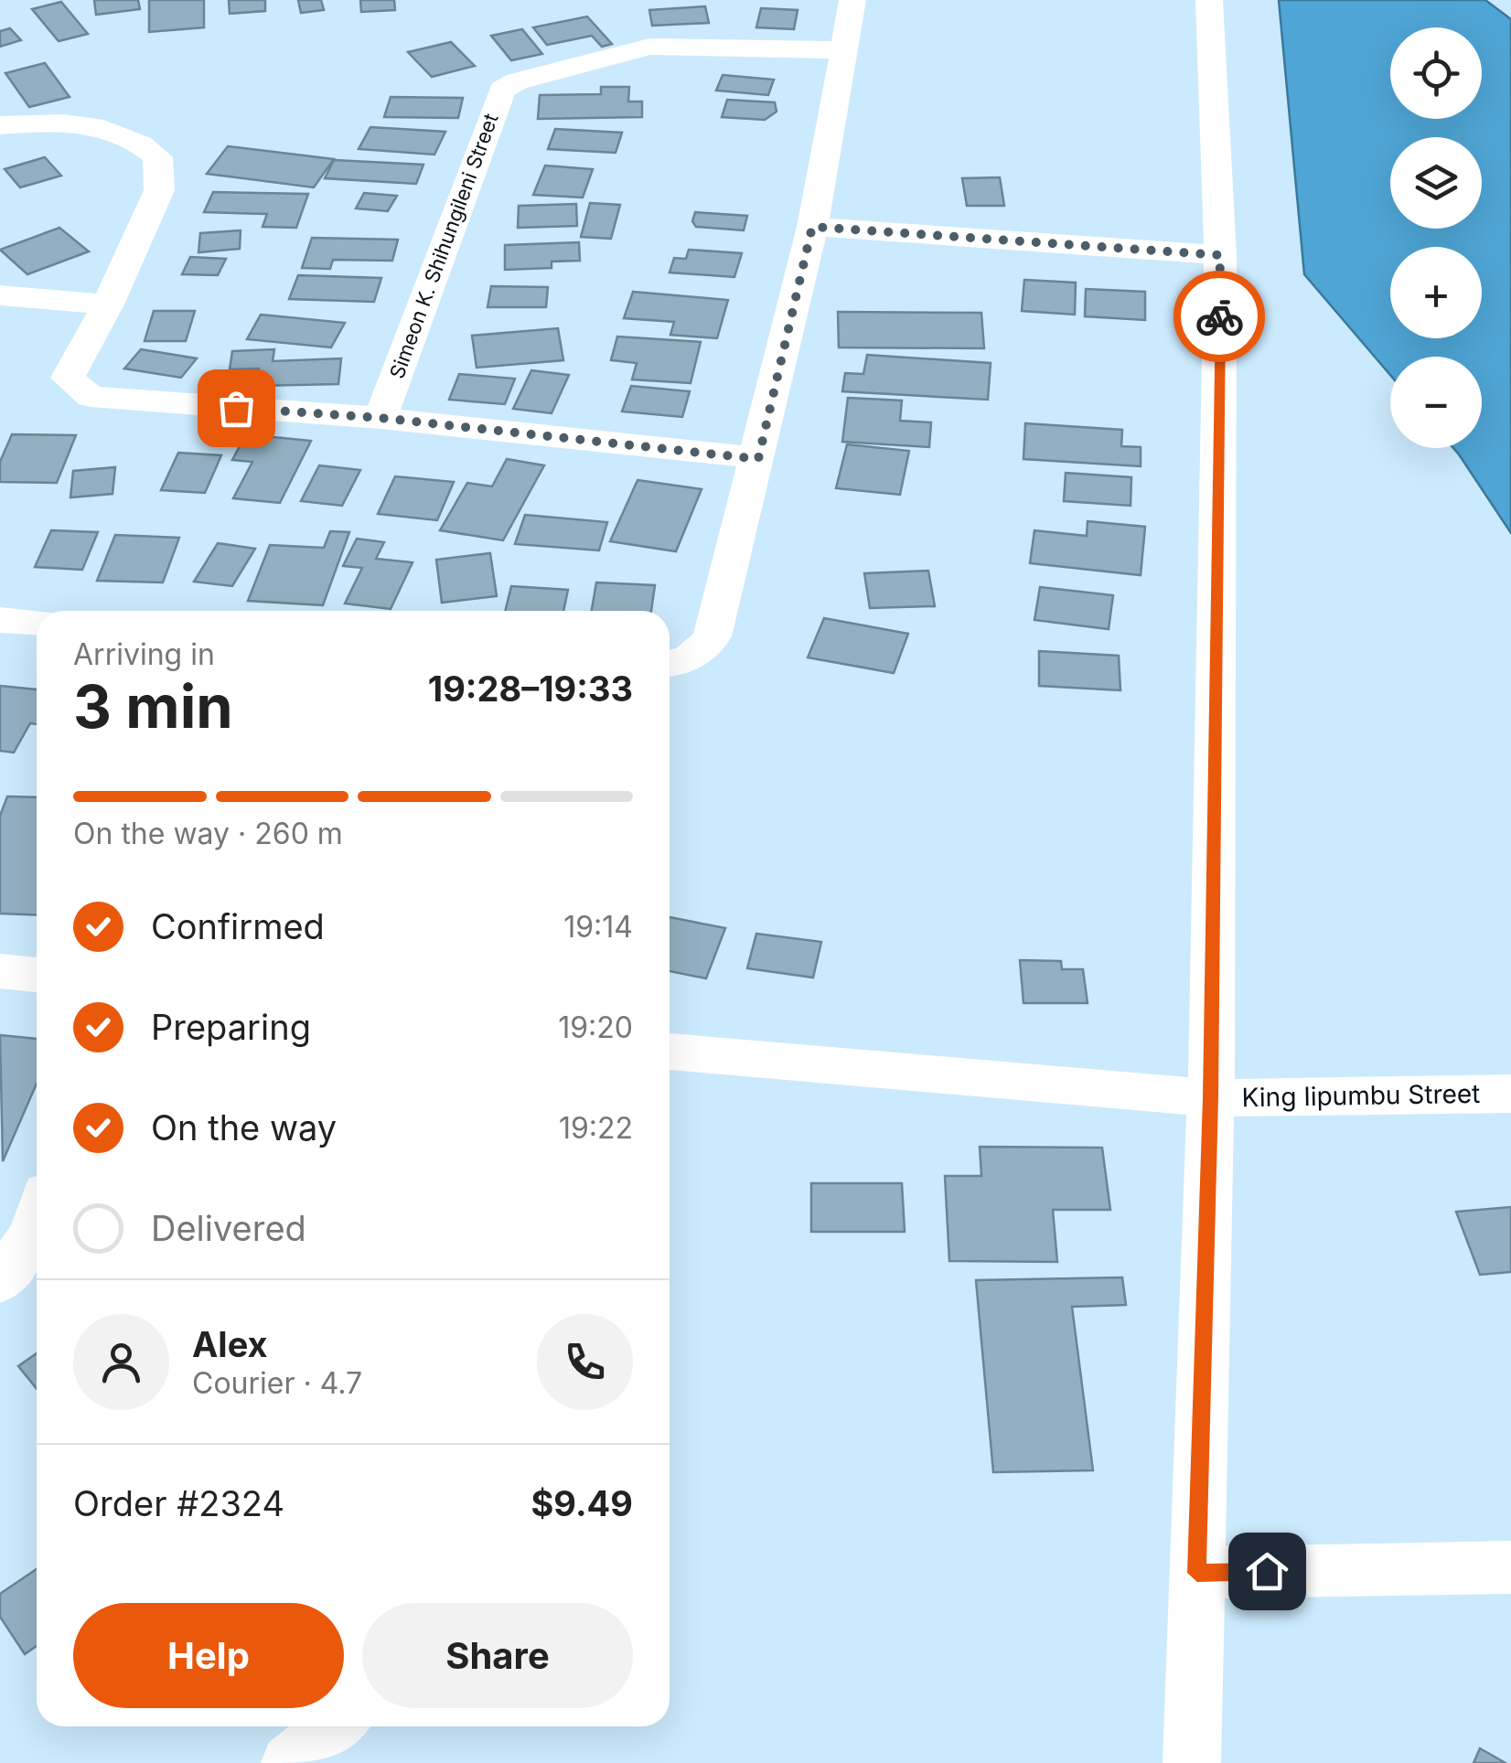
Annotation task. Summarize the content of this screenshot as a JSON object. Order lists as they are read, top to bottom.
{
  "streets": {
    "street": ["Simeon K. Shihungileni Street", "King Iipumbu Street"]
  },
  "page": {
    "map_buttons": ["+", "−"],
    "heading": ["3 min", "Arriving in", "19:28–19:33"],
    "panel": [
      "Alex",
      "Courier · 4.7",
      "Order #2324",
      "$9.49"
    ],
    "bar": "On the way · 260 m",
    "list": [
      ["Confirmed", "19:14"],
      ["Preparing", "19:20"],
      ["On the way", "19:22"],
      "Delivered"
    ],
    "buttons": ["Help", "Share"]
  }
}
